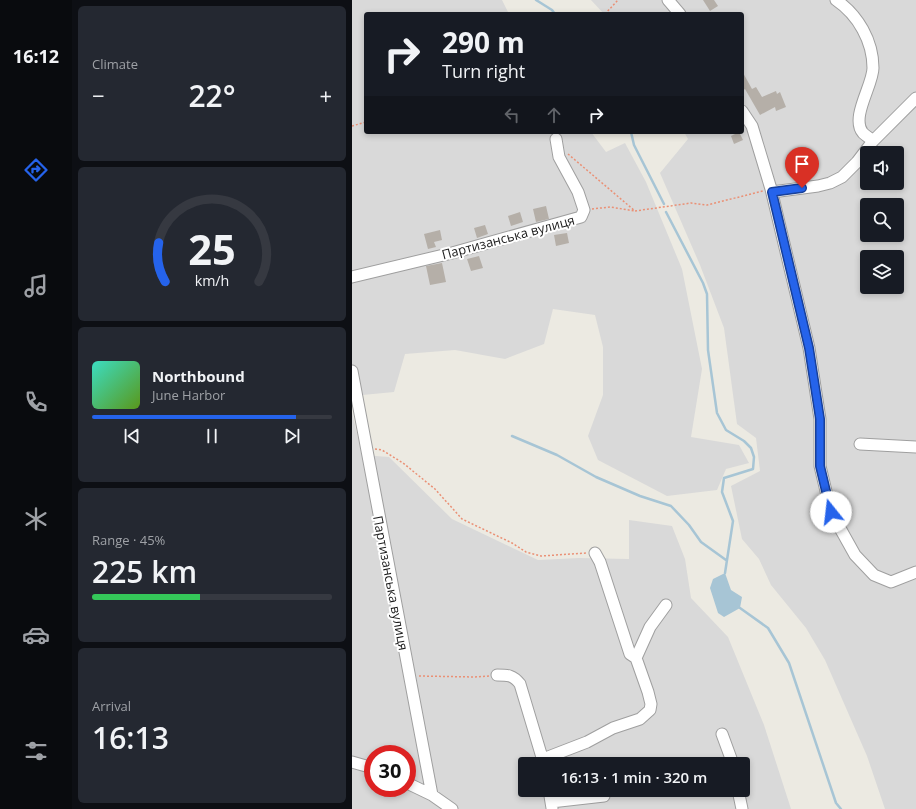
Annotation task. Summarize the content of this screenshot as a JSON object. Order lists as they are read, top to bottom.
{
  "streets": {
    "street": ["Партизанська вулиця"]
  },
  "page": {
    "tabs": "16:12",
    "tile": [
      "Climate",
      ["Range · 45%", "225 km"],
      ["Arrival", "16:13"]
    ],
    "turn": ["290 m", "Turn right"],
    "heat": ["−", "22°", "+"],
    "song": ["Northbound", "June Harbor"],
    "limit": "30",
    "trip": "16:13 · 1 min · 320 m",
    "gauge": ["25", "km/h"]
  }
}
